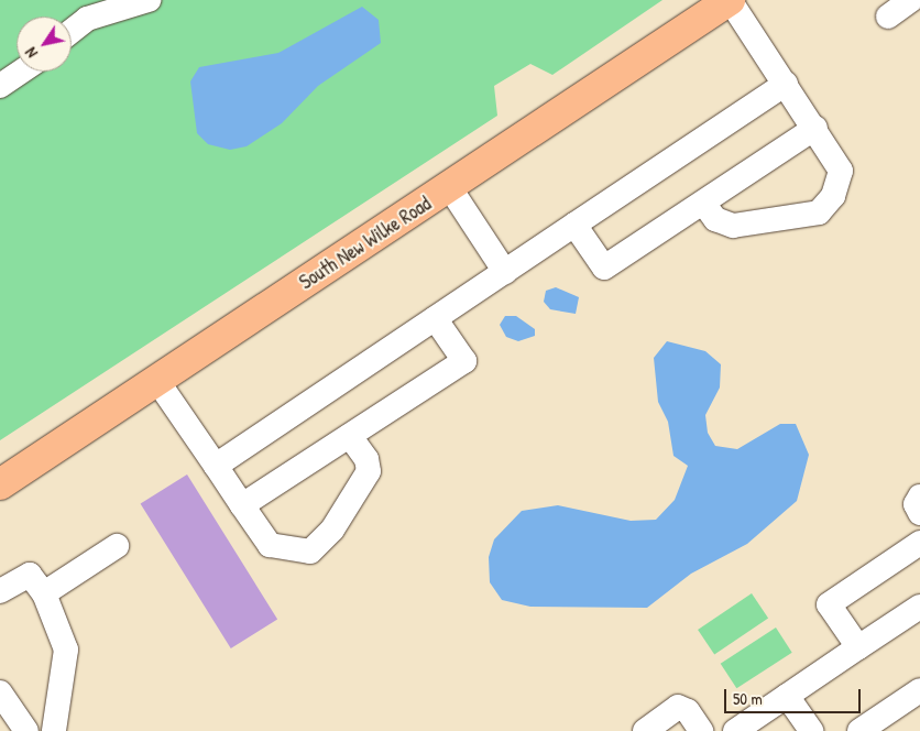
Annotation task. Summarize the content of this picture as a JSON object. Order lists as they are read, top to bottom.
{
  "streets": {
    "main road": ["South New Wilke Road"]
  },
  "scale_bar": "50 m",
  "north": "bottom left"
}
